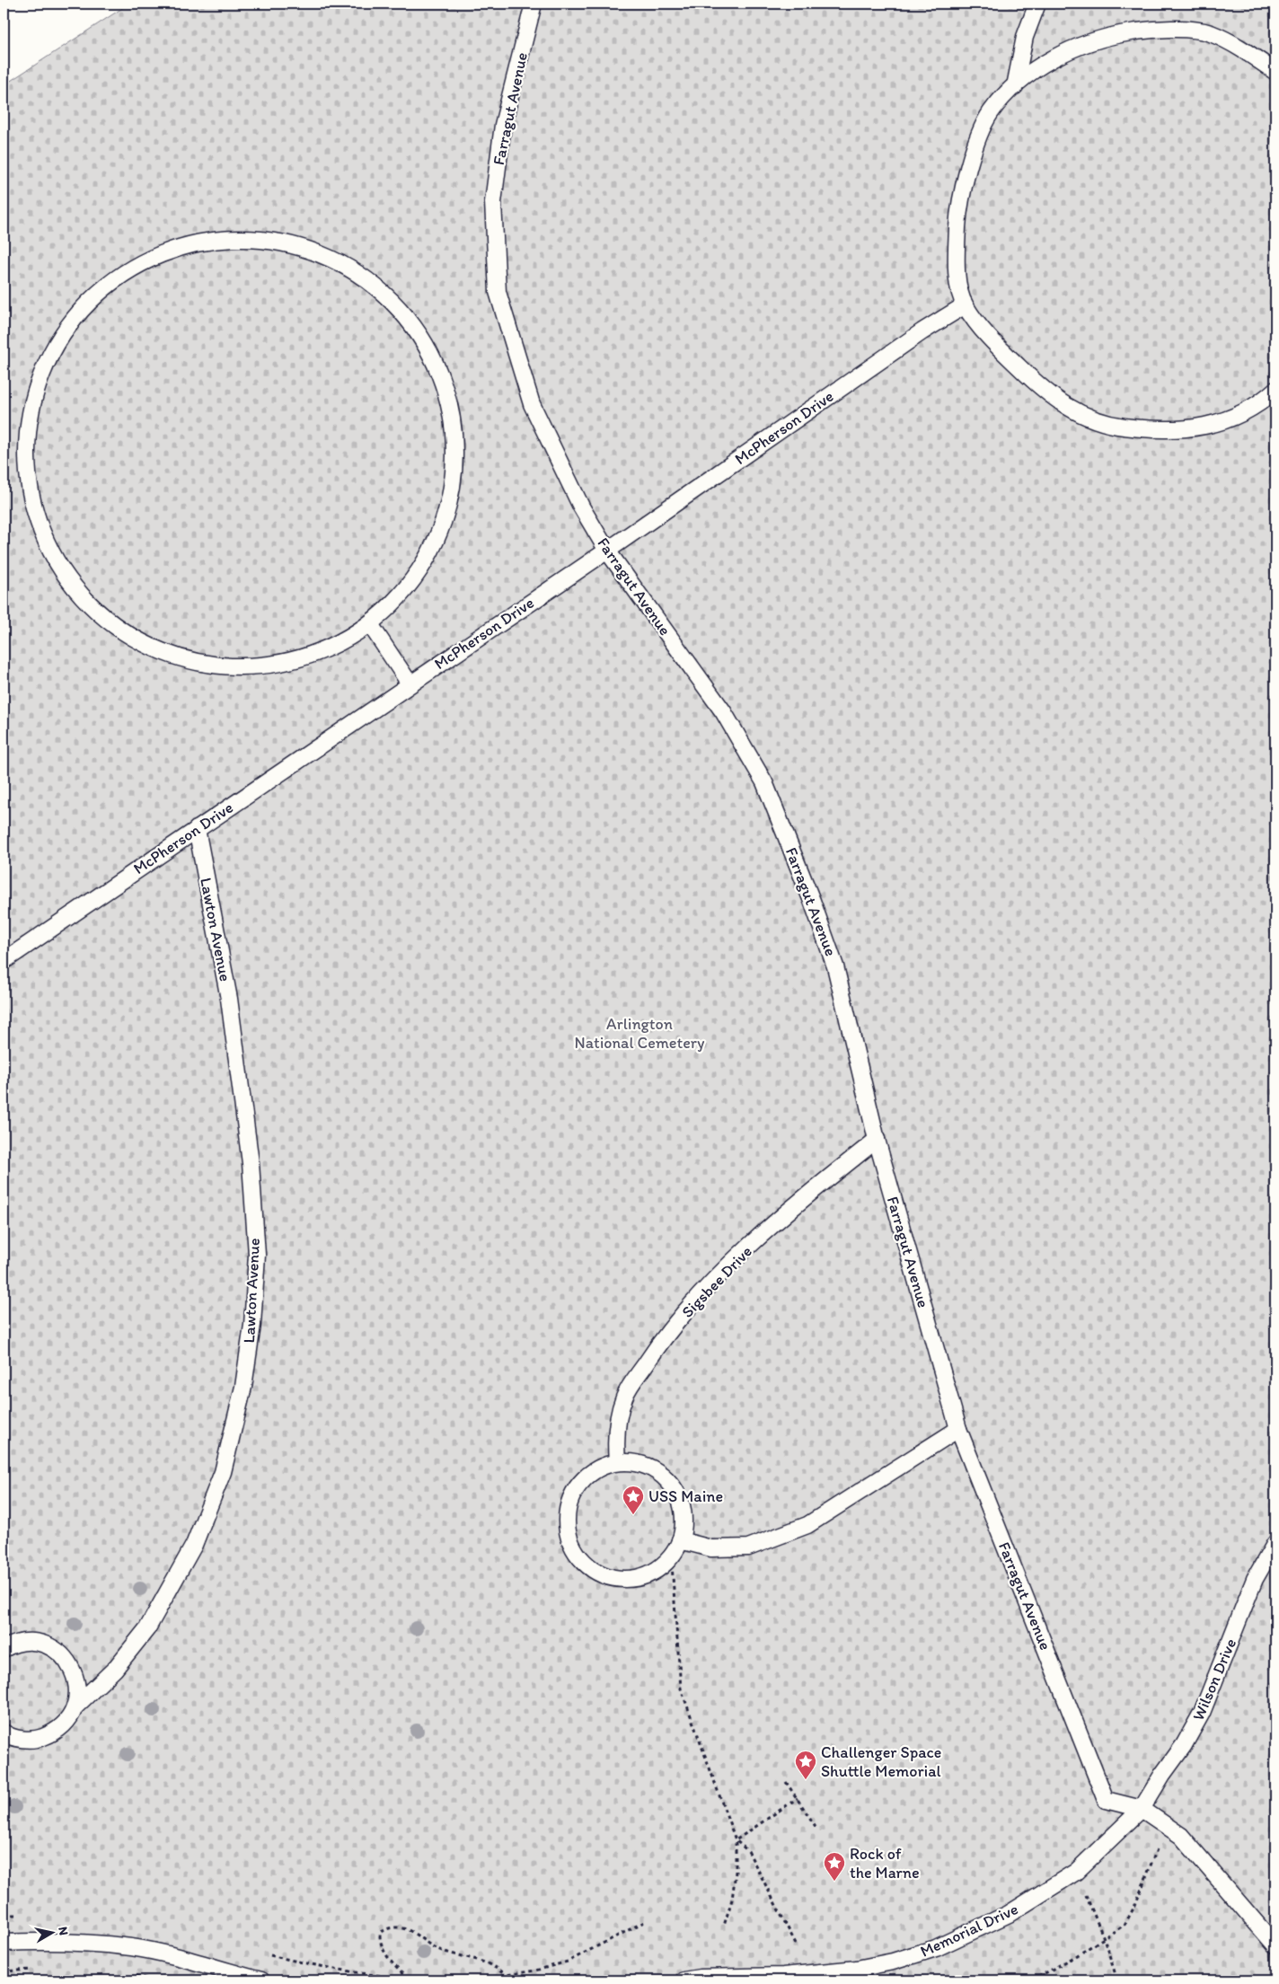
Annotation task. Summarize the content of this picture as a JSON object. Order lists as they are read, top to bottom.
{
  "streets": {
    "lane": [
      "Farragut Avenue",
      "McPherson Drive",
      "Lawton Avenue",
      "Sigsbee Drive",
      "Wilson Drive",
      "Memorial Drive"
    ]
  },
  "crossings": [
    ["Farragut Avenue", "McPherson Drive"],
    ["Farragut Avenue", "Sigsbee Drive"],
    ["Farragut Avenue", "Wilson Drive"],
    ["Farragut Avenue", "Memorial Drive"],
    ["McPherson Drive", "Lawton Avenue"],
    ["Wilson Drive", "Memorial Drive"]
  ],
  "parks": ["Arlington National Cemetery"],
  "places": {
    "place": ["USS Maine", "Challenger Space Shuttle Memorial", "Rock of the Marne"]
  },
  "north": "right"
}
